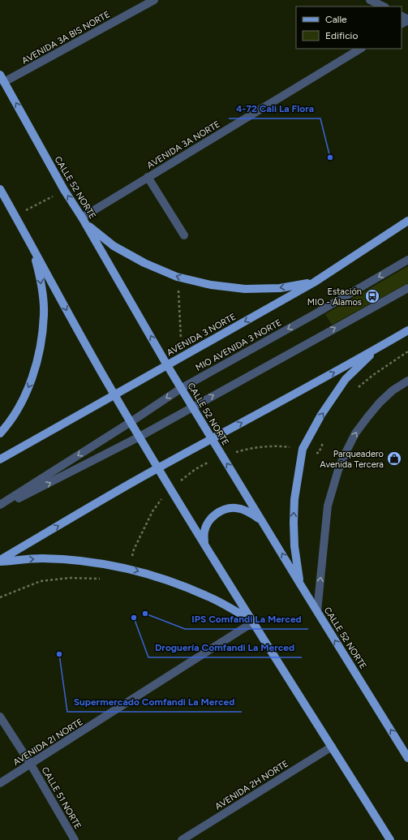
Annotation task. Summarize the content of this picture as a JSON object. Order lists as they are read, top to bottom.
{
  "streets": {
    "main road": ["CALLE 52 NORTE", "AVENIDA 3 NORTE"],
    "street": [
      "AVENIDA 3A BIS NORTE",
      "AVENIDA 3A NORTE",
      "MIO AVENIDA 3 NORTE",
      "AVENIDA 2I NORTE",
      "AVENIDA 2H NORTE",
      "CALLE 51 NORTE"
    ]
  },
  "crossings": [
    ["AVENIDA 3A BIS NORTE", "CALLE 52 NORTE"],
    ["AVENIDA 3A NORTE", "CALLE 52 NORTE"],
    ["CALLE 52 NORTE", "AVENIDA 3 NORTE"],
    ["CALLE 52 NORTE", "MIO AVENIDA 3 NORTE"],
    ["AVENIDA 2I NORTE", "CALLE 51 NORTE"]
  ],
  "one_way": ["AVENIDA 3 NORTE"],
  "places": {
    "other": [
      "4-72 Cali La Flora",
      "IPS Comfandi La Merced",
      "Droguería Comfandi La Merced",
      "Supermercado Comfandi La Merced"
    ],
    "bus stop": ["Estación MIO - Álamos"],
    "shop": ["Parqueadero Avenida Tercera"]
  },
  "legend": ["Calle", "Edificio"]
}
